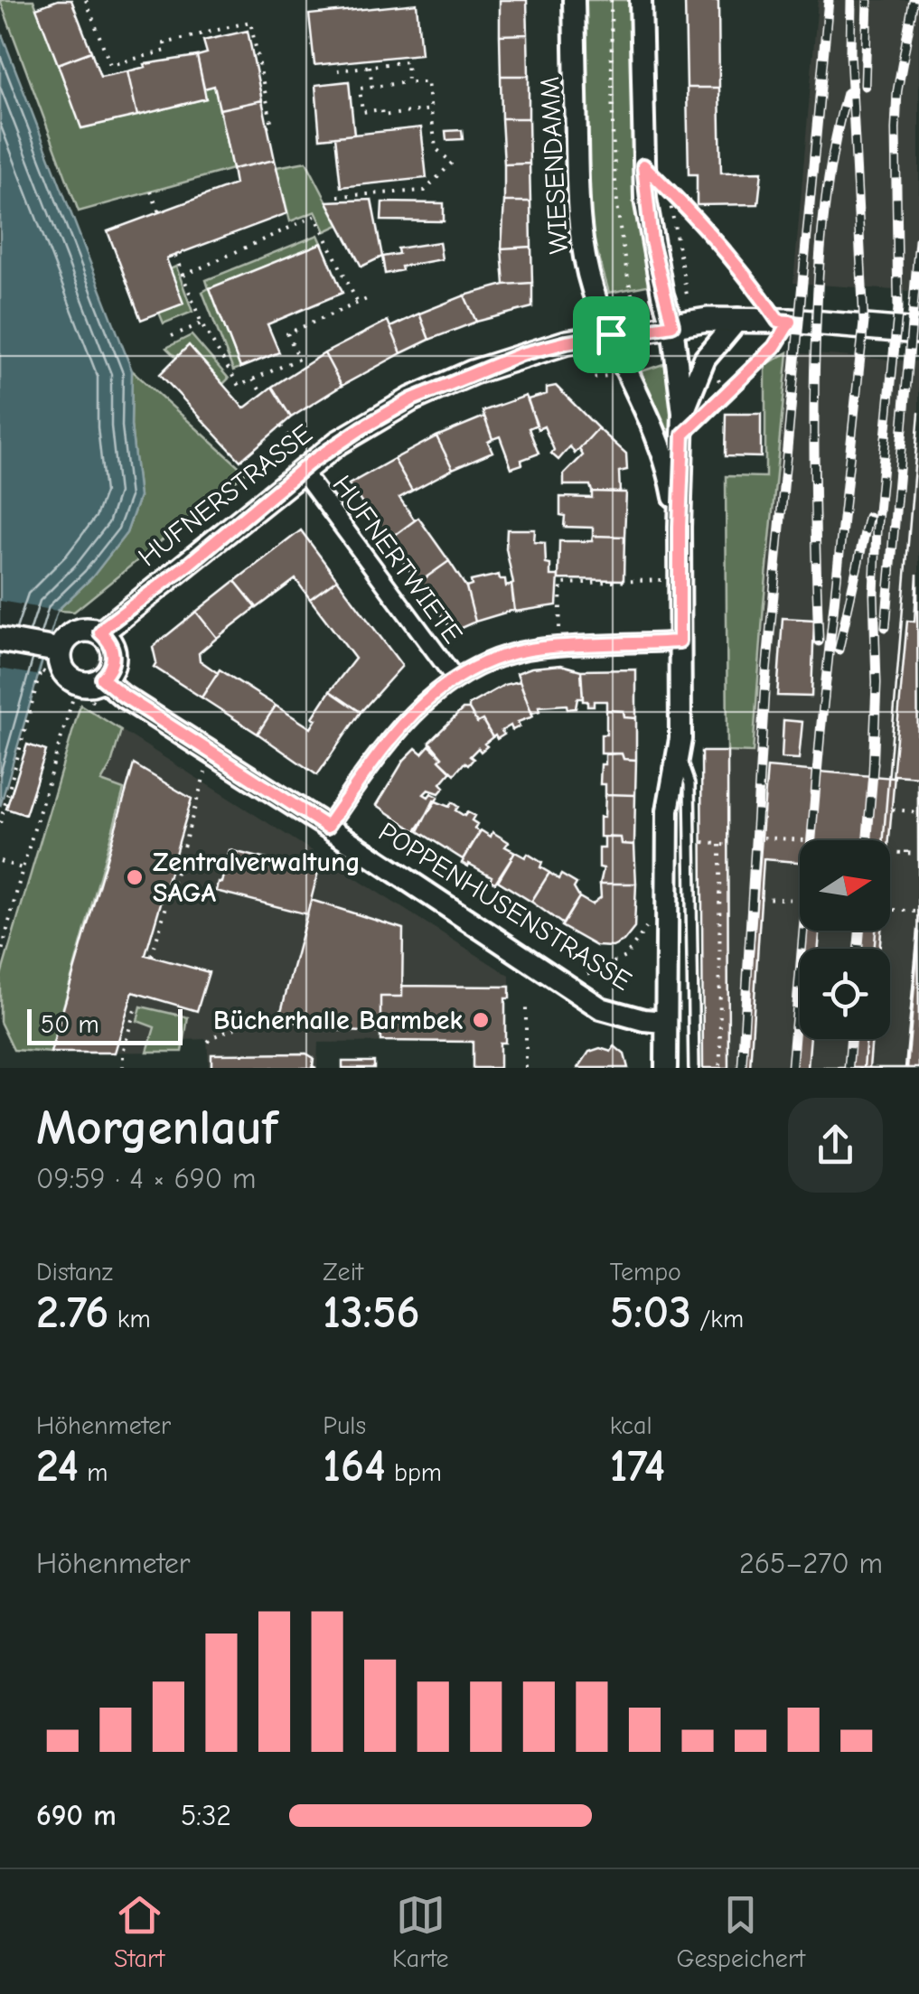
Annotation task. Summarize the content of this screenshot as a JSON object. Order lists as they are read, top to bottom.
{
  "streets": {
    "main road": ["HUFNERSTRASSE"],
    "street": ["WIESENDAMM", "HUFNERTWIETE", "POPPENHUSENSTRASSE"]
  },
  "crossings": [
    ["WIESENDAMM", "HUFNERSTRASSE"],
    ["WIESENDAMM", "POPPENHUSENSTRASSE"],
    ["HUFNERSTRASSE", "HUFNERTWIETE"],
    ["HUFNERSTRASSE", "POPPENHUSENSTRASSE"]
  ],
  "places": ["Zentralverwaltung SAGA", "Bücherhalle Barmbek"],
  "scale_bar": "50 m",
  "north": "right",
  "page": {
    "scale": "50 m",
    "heading": ["Morgenlauf", "09:59 · 4 × 690 m"],
    "stats": [
      ["Distanz", "2.76 km"],
      ["Zeit", "13:56"],
      ["Tempo", "5:03 /km"],
      ["Höhenmeter", "24 m"],
      ["Puls", "164 bpm"],
      ["kcal", "174"]
    ],
    "chart": ["Höhenmeter", "265–270 m"],
    "list": [
      {
        "name": "690 m",
        "note": "5:32"
      }
    ],
    "tabs": ["Start", "Karte", "Gespeichert"]
  }
}
